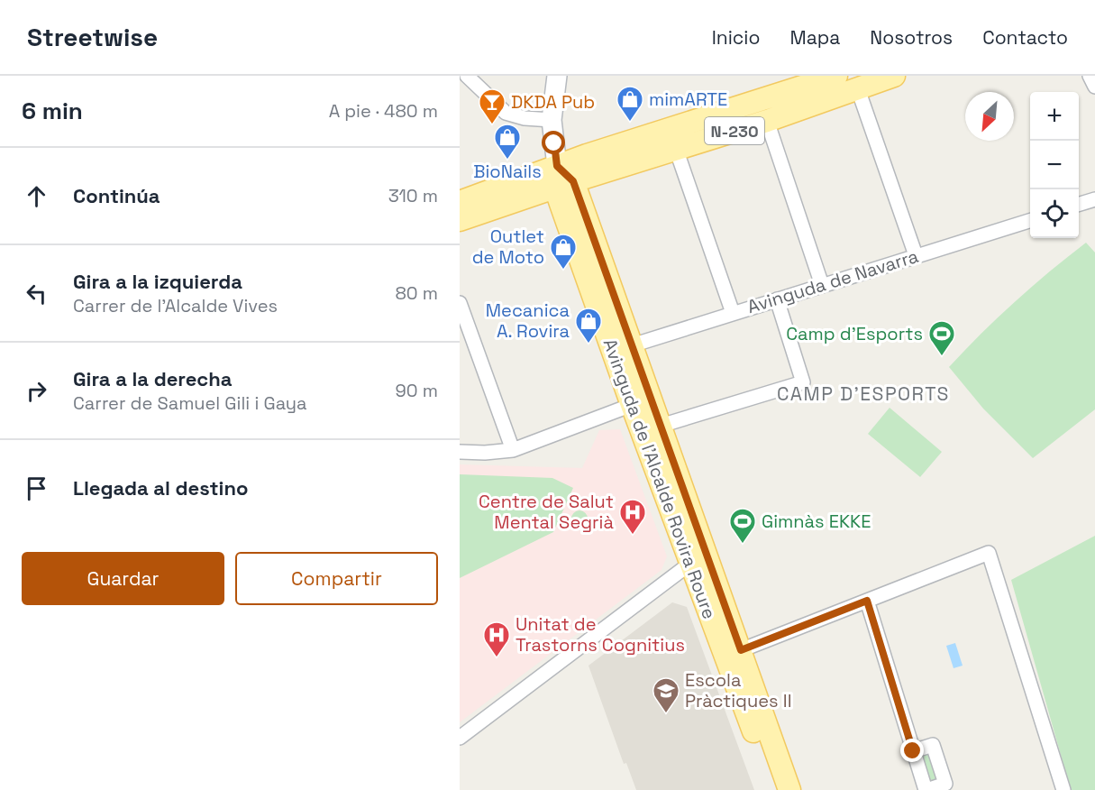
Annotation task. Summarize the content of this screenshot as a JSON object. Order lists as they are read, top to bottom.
{
  "streets": {
    "main road": ["N-230", "Avinguda de l'Alcalde Rovira Roure"],
    "street": ["Avinguda de Navarra"]
  },
  "crossings": [
    ["N-230", "Avinguda de l'Alcalde Rovira Roure"],
    ["Avinguda de Navarra", "Avinguda de l'Alcalde Rovira Roure"]
  ],
  "districts": ["CAMP D'ESPORTS"],
  "places": {
    "shop": [
      "mimARTE",
      "BioNails",
      "Outlet de Moto",
      "Mecanica A. Rovira"
    ],
    "bar": ["DKDA Pub"],
    "sports": ["Camp d'Esports", "Gimnàs EKKE"],
    "hospital": ["Centre de Salut Mental Segrià", "Unitat de Trastorns Cognitius"],
    "school or university": ["Escola Pràctiques II"]
  },
  "north": "bottom left",
  "page": {
    "header": "Streetwise",
    "nav": [
      "Inicio",
      "Mapa",
      "Nosotros",
      "Contacto"
    ],
    "heading": ["6 min", "A pie · 480 m"],
    "map_buttons": ["+", "−"],
    "list": [
      ["Continúa", "310 m"],
      ["Gira a la izquierda", "Carrer de l'Alcalde Vives", "80 m"],
      ["Gira a la derecha", "Carrer de Samuel Gili i Gaya", "90 m"],
      "Llegada al destino"
    ],
    "buttons": ["Guardar", "Compartir"]
  }
}
